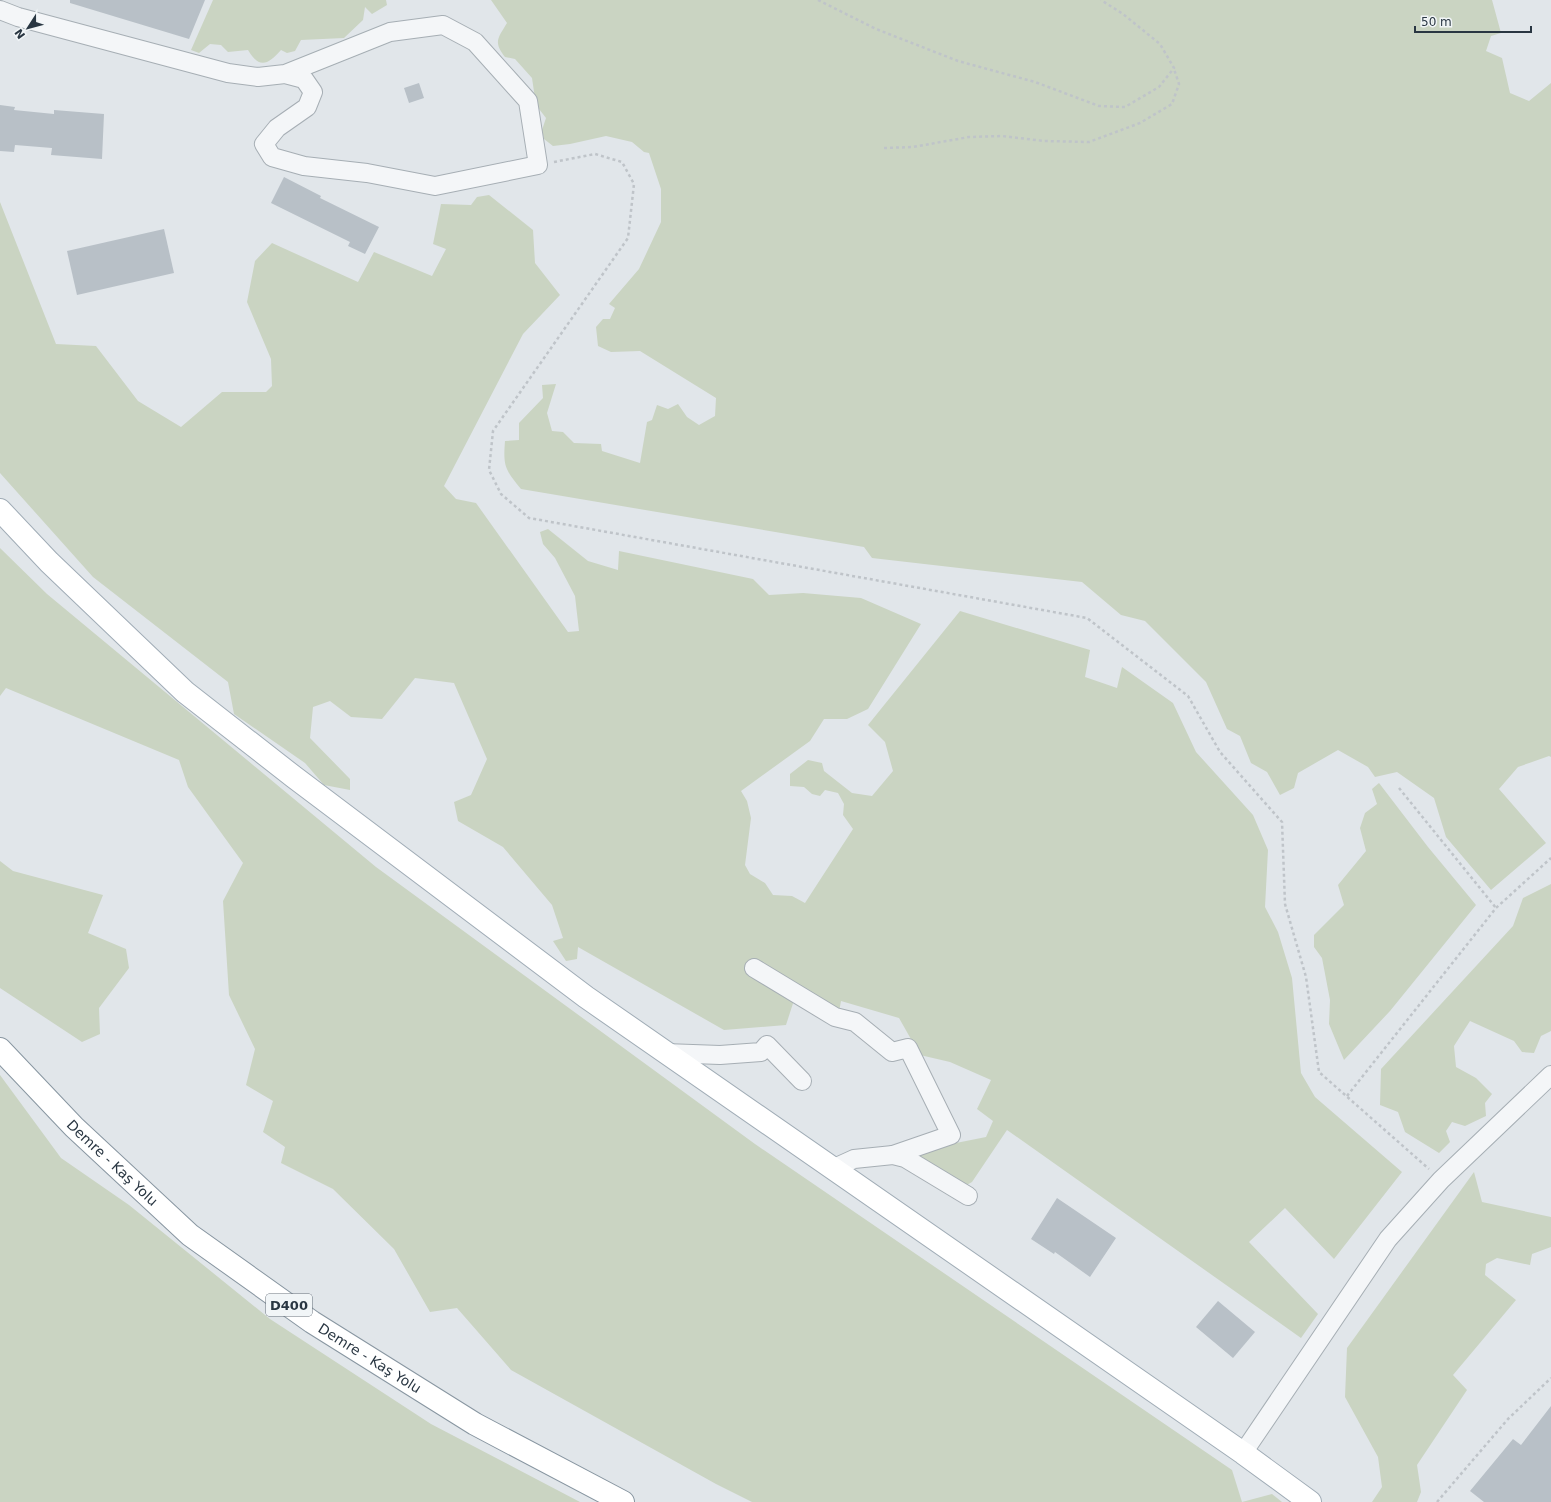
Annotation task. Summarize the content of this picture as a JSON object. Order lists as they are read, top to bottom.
{
  "streets": {
    "main road": ["Demre - Kaş Yolu", "D400"]
  },
  "scale_bar": "50 m",
  "north": "bottom left"
}
